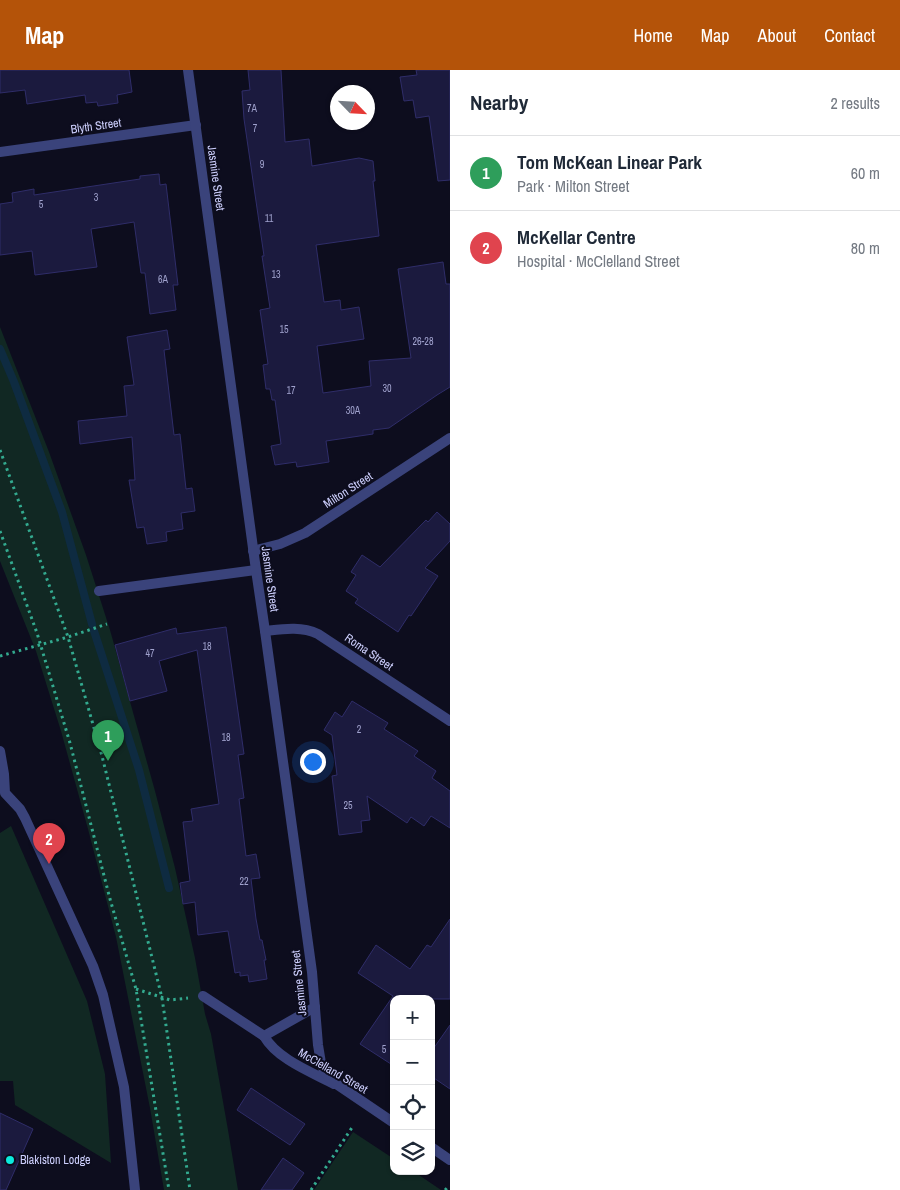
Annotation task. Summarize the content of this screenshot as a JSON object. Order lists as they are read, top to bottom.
{
  "streets": {
    "street": [
      "Blyth Street",
      "Jasmine Street",
      "Milton Street",
      "Roma Street",
      "McClelland Street"
    ]
  },
  "crossings": [
    ["Blyth Street", "Jasmine Street"],
    ["Jasmine Street", "Milton Street"],
    ["Jasmine Street", "Roma Street"],
    ["Jasmine Street", "McClelland Street"]
  ],
  "places": ["Blakiston Lodge"],
  "house_numbers": [
    "7A",
    "7",
    "9",
    "3",
    "5",
    "11",
    "13",
    "6A",
    "15",
    "26-28",
    "30",
    "17",
    "30A",
    "18",
    "47",
    "2",
    "18",
    "25",
    "22",
    "5"
  ],
  "north": "bottom right",
  "page": {
    "header": "Map",
    "nav": [
      "Home",
      "Map",
      "About",
      "Contact"
    ],
    "heading": ["Nearby", "2 results"],
    "list": [
      {
        "mark": "1",
        "name": "Tom McKean Linear Park",
        "note": "Park · Milton Street",
        "value": "60 m"
      },
      {
        "mark": "2",
        "name": "McKellar Centre",
        "note": "Hospital · McClelland Street",
        "value": "80 m"
      }
    ],
    "pins": ["1", "2"],
    "map_buttons": ["+", "−"]
  }
}
